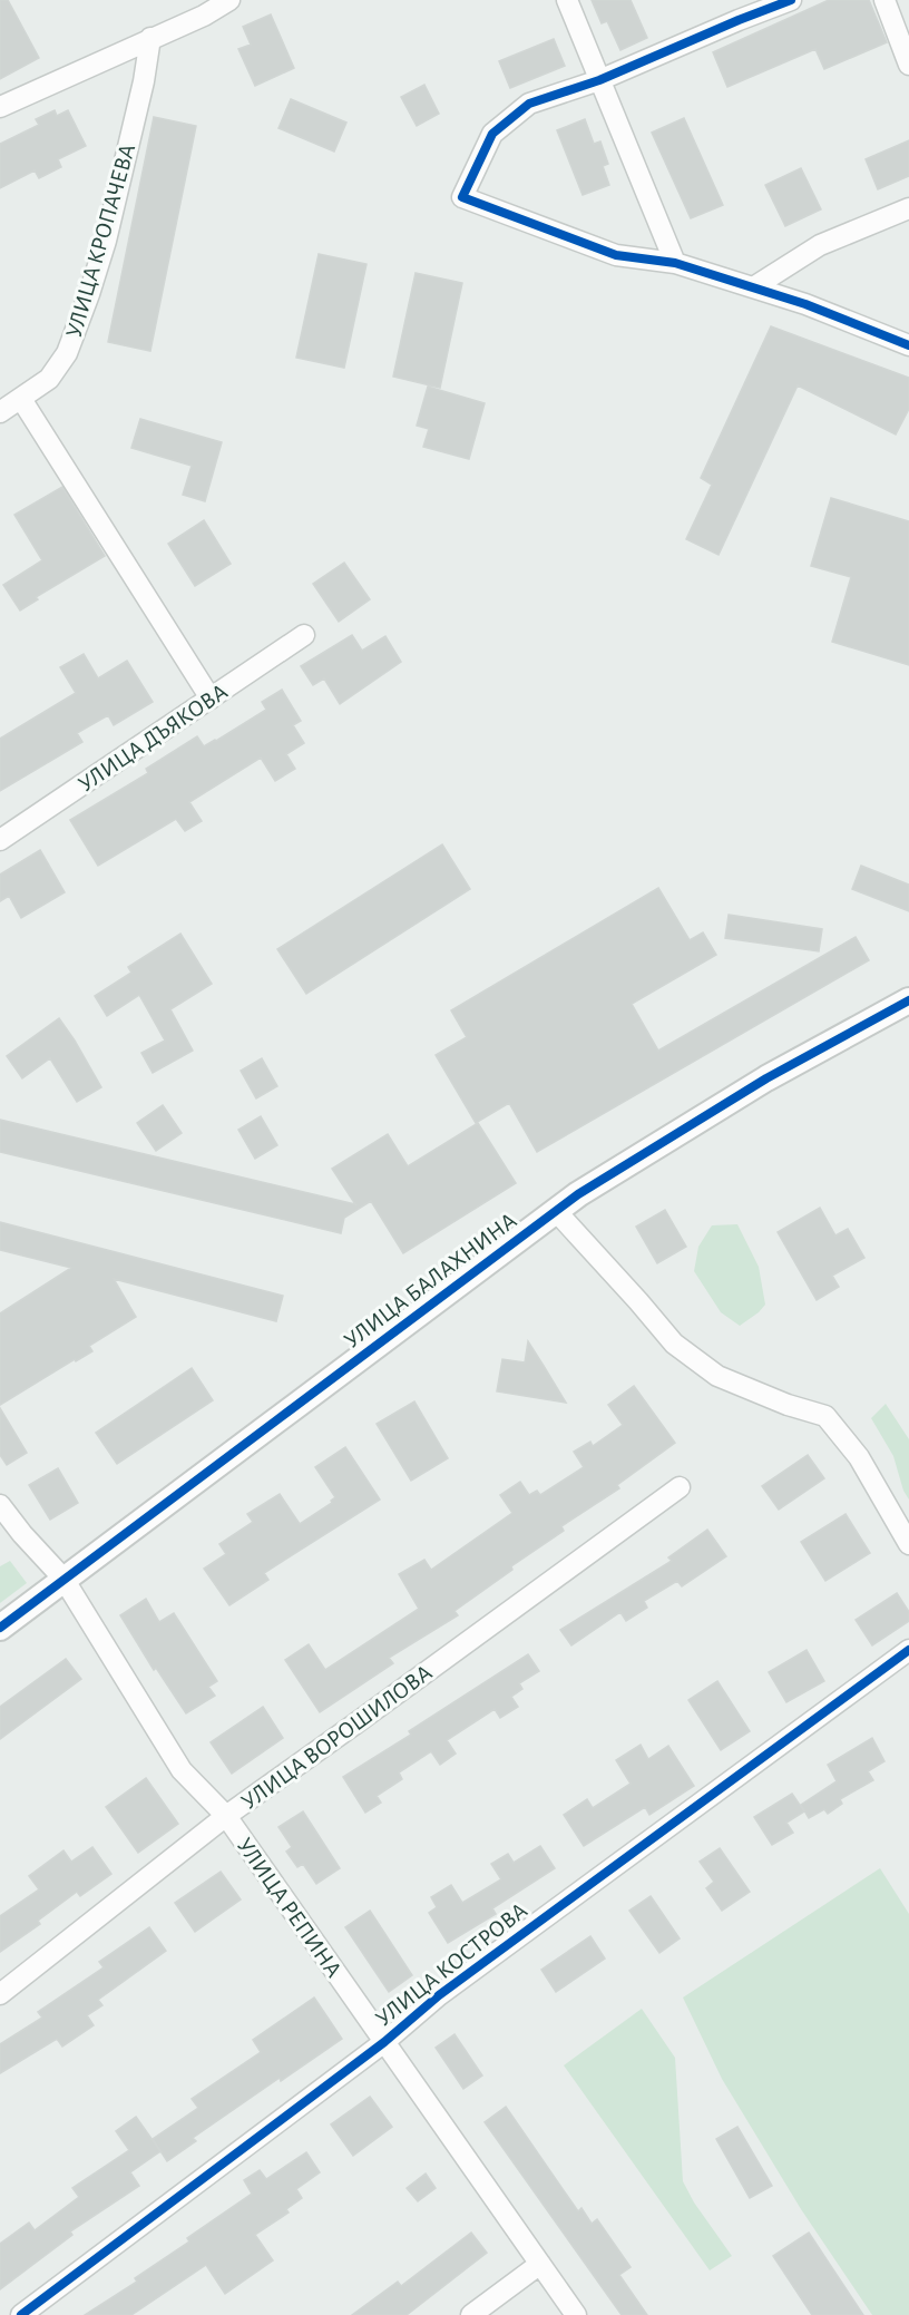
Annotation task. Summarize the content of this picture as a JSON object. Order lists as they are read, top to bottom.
{
  "streets": {
    "street": [
      "УЛИЦА КРОПАЧЕВА",
      "УЛИЦА ДЪЯКОВА",
      "УЛИЦА БАЛАХНИНА",
      "УЛИЦА ВОРОШИЛОВА",
      "УЛИЦА РЕПИНА",
      "УЛИЦА КОСТРОВА"
    ]
  },
  "crossings": [
    ["УЛИЦА БАЛАХНИНА", "УЛИЦА РЕПИНА"],
    ["УЛИЦА ВОРОШИЛОВА", "УЛИЦА РЕПИНА"],
    ["УЛИЦА РЕПИНА", "УЛИЦА КОСТРОВА"]
  ]
}
